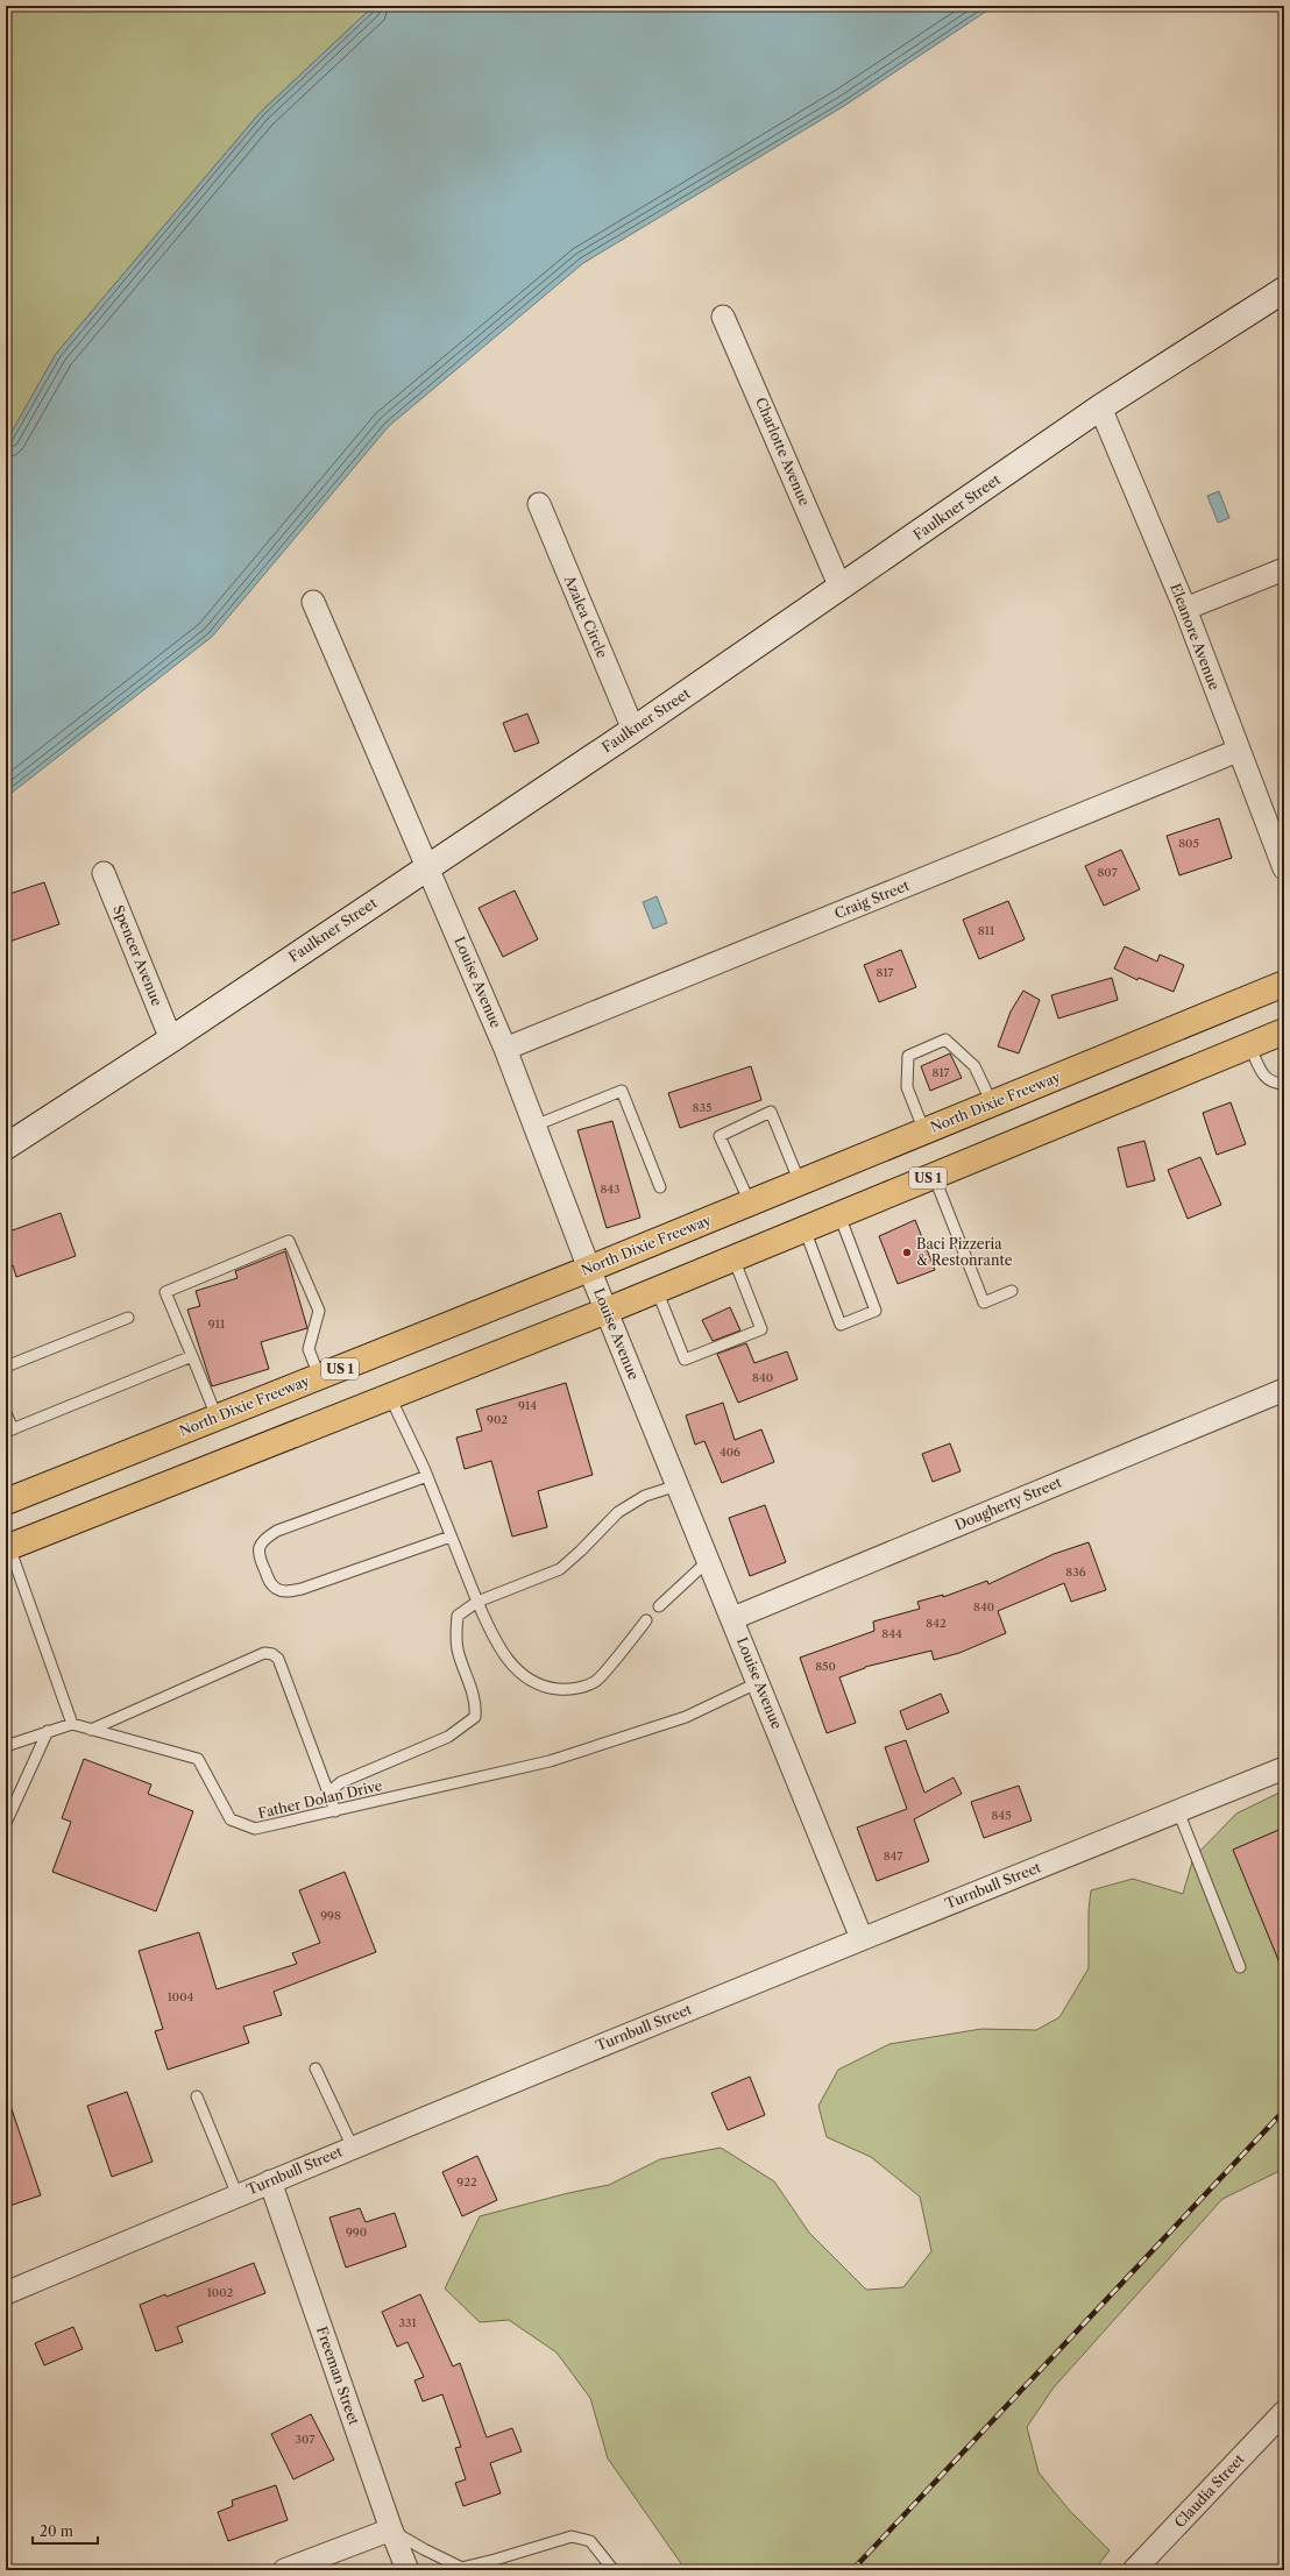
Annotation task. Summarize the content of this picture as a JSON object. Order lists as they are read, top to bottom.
{
  "streets": {
    "main road": ["North Dixie Freeway", "US 1"],
    "street": [
      "Charlotte Avenue",
      "Faulkner Street",
      "Azalea Circle",
      "Eleanore Avenue",
      "Craig Street",
      "Spencer Avenue",
      "Louise Avenue",
      "Dougherty Street",
      "Turnbull Street",
      "Freeman Street",
      "Claudia Street"
    ],
    "lane": ["Father Dolan Drive"]
  },
  "crossings": [
    ["Charlotte Avenue", "Faulkner Street"],
    ["Faulkner Street", "Azalea Circle"],
    ["Faulkner Street", "Eleanore Avenue"],
    ["Faulkner Street", "Spencer Avenue"],
    ["Faulkner Street", "Louise Avenue"],
    ["Eleanore Avenue", "Craig Street"],
    ["Craig Street", "Louise Avenue"],
    ["Louise Avenue", "North Dixie Freeway"],
    ["Louise Avenue", "US 1"],
    ["Louise Avenue", "Dougherty Street"],
    ["Louise Avenue", "Father Dolan Drive"],
    ["Louise Avenue", "Turnbull Street"],
    ["Turnbull Street", "Freeman Street"]
  ],
  "places": ["Baci Pizzeria & Restonrante"],
  "house_numbers": [
    "805",
    "807",
    "811",
    "817",
    "817",
    "835",
    "843",
    "911",
    "840",
    "914",
    "902",
    "406",
    "836",
    "840",
    "842",
    "844",
    "850",
    "845",
    "847",
    "998",
    "1004",
    "922",
    "990",
    "1002",
    "331",
    "307"
  ],
  "scale_bar": "20 m"
}
